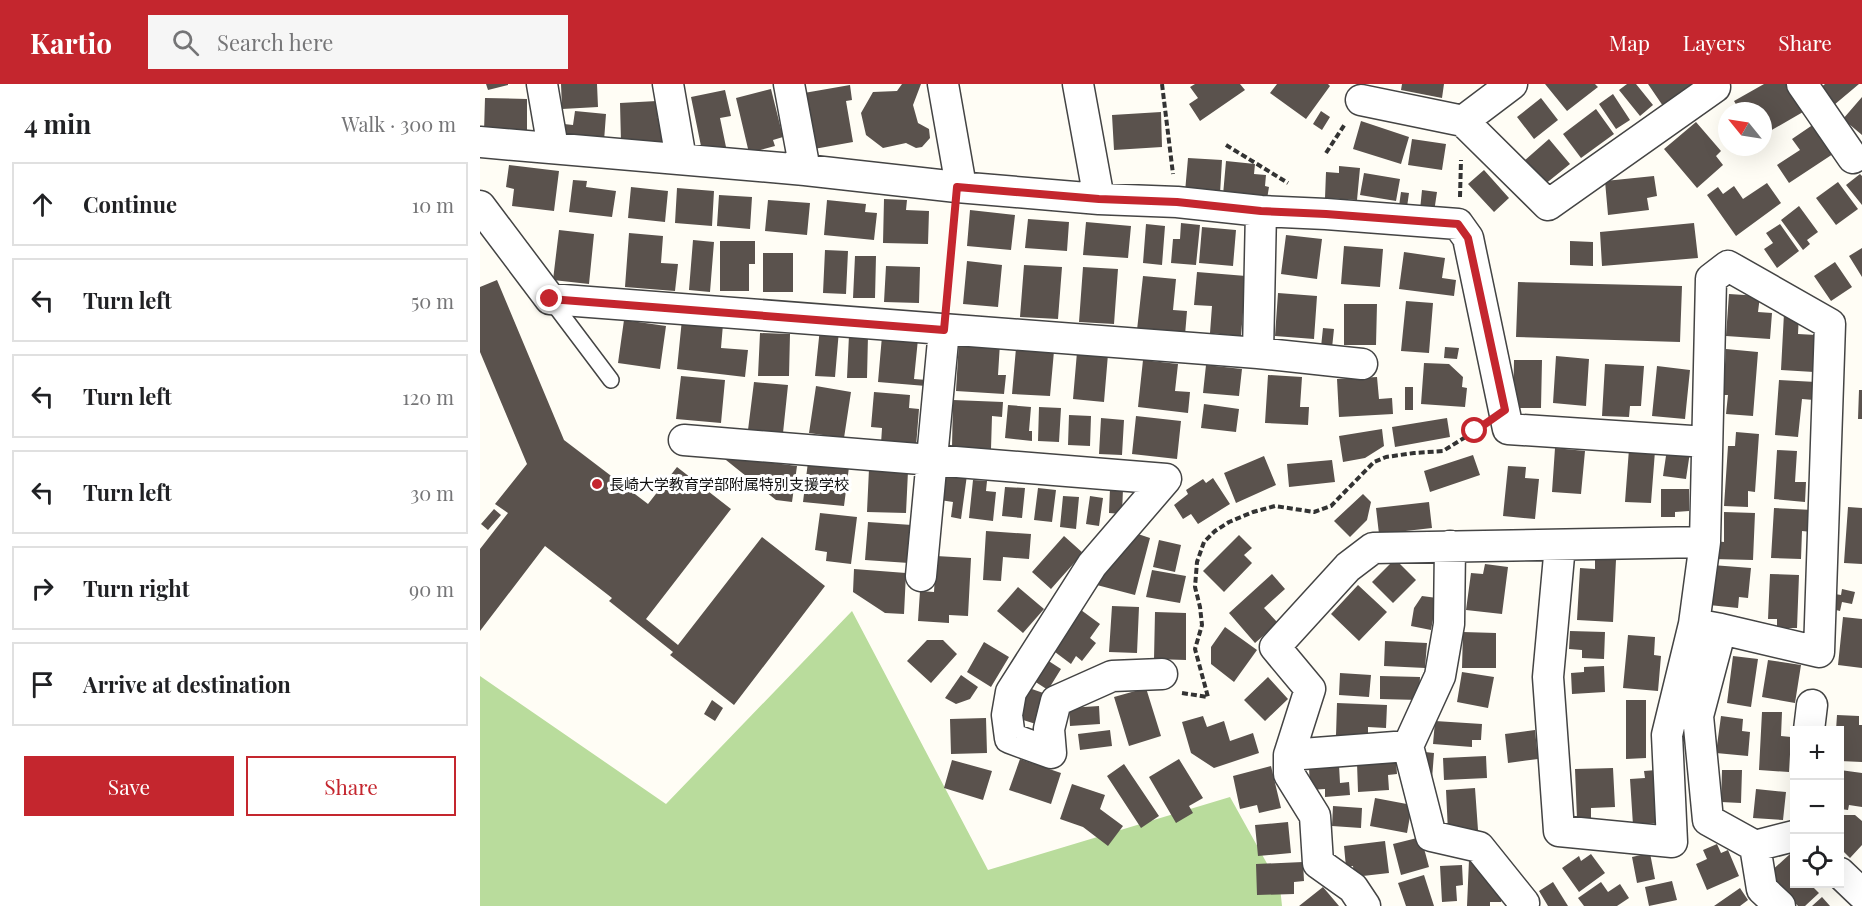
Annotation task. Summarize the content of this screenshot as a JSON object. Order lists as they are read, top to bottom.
{
  "places": ["長崎大学教育学部附属特別支援学校"],
  "north": "top left",
  "page": {
    "header": "Kartio",
    "search": "Search here",
    "nav": ["Map", "Layers", "Share"],
    "heading": ["4 min", "Walk · 300 m"],
    "list": [
      ["Continue", "10 m"],
      ["Turn left", "50 m"],
      ["Turn left", "120 m"],
      ["Turn left", "30 m"],
      ["Turn right", "90 m"],
      "Arrive at destination"
    ],
    "map_buttons": ["+", "−"],
    "buttons": ["Save", "Share"]
  }
}
